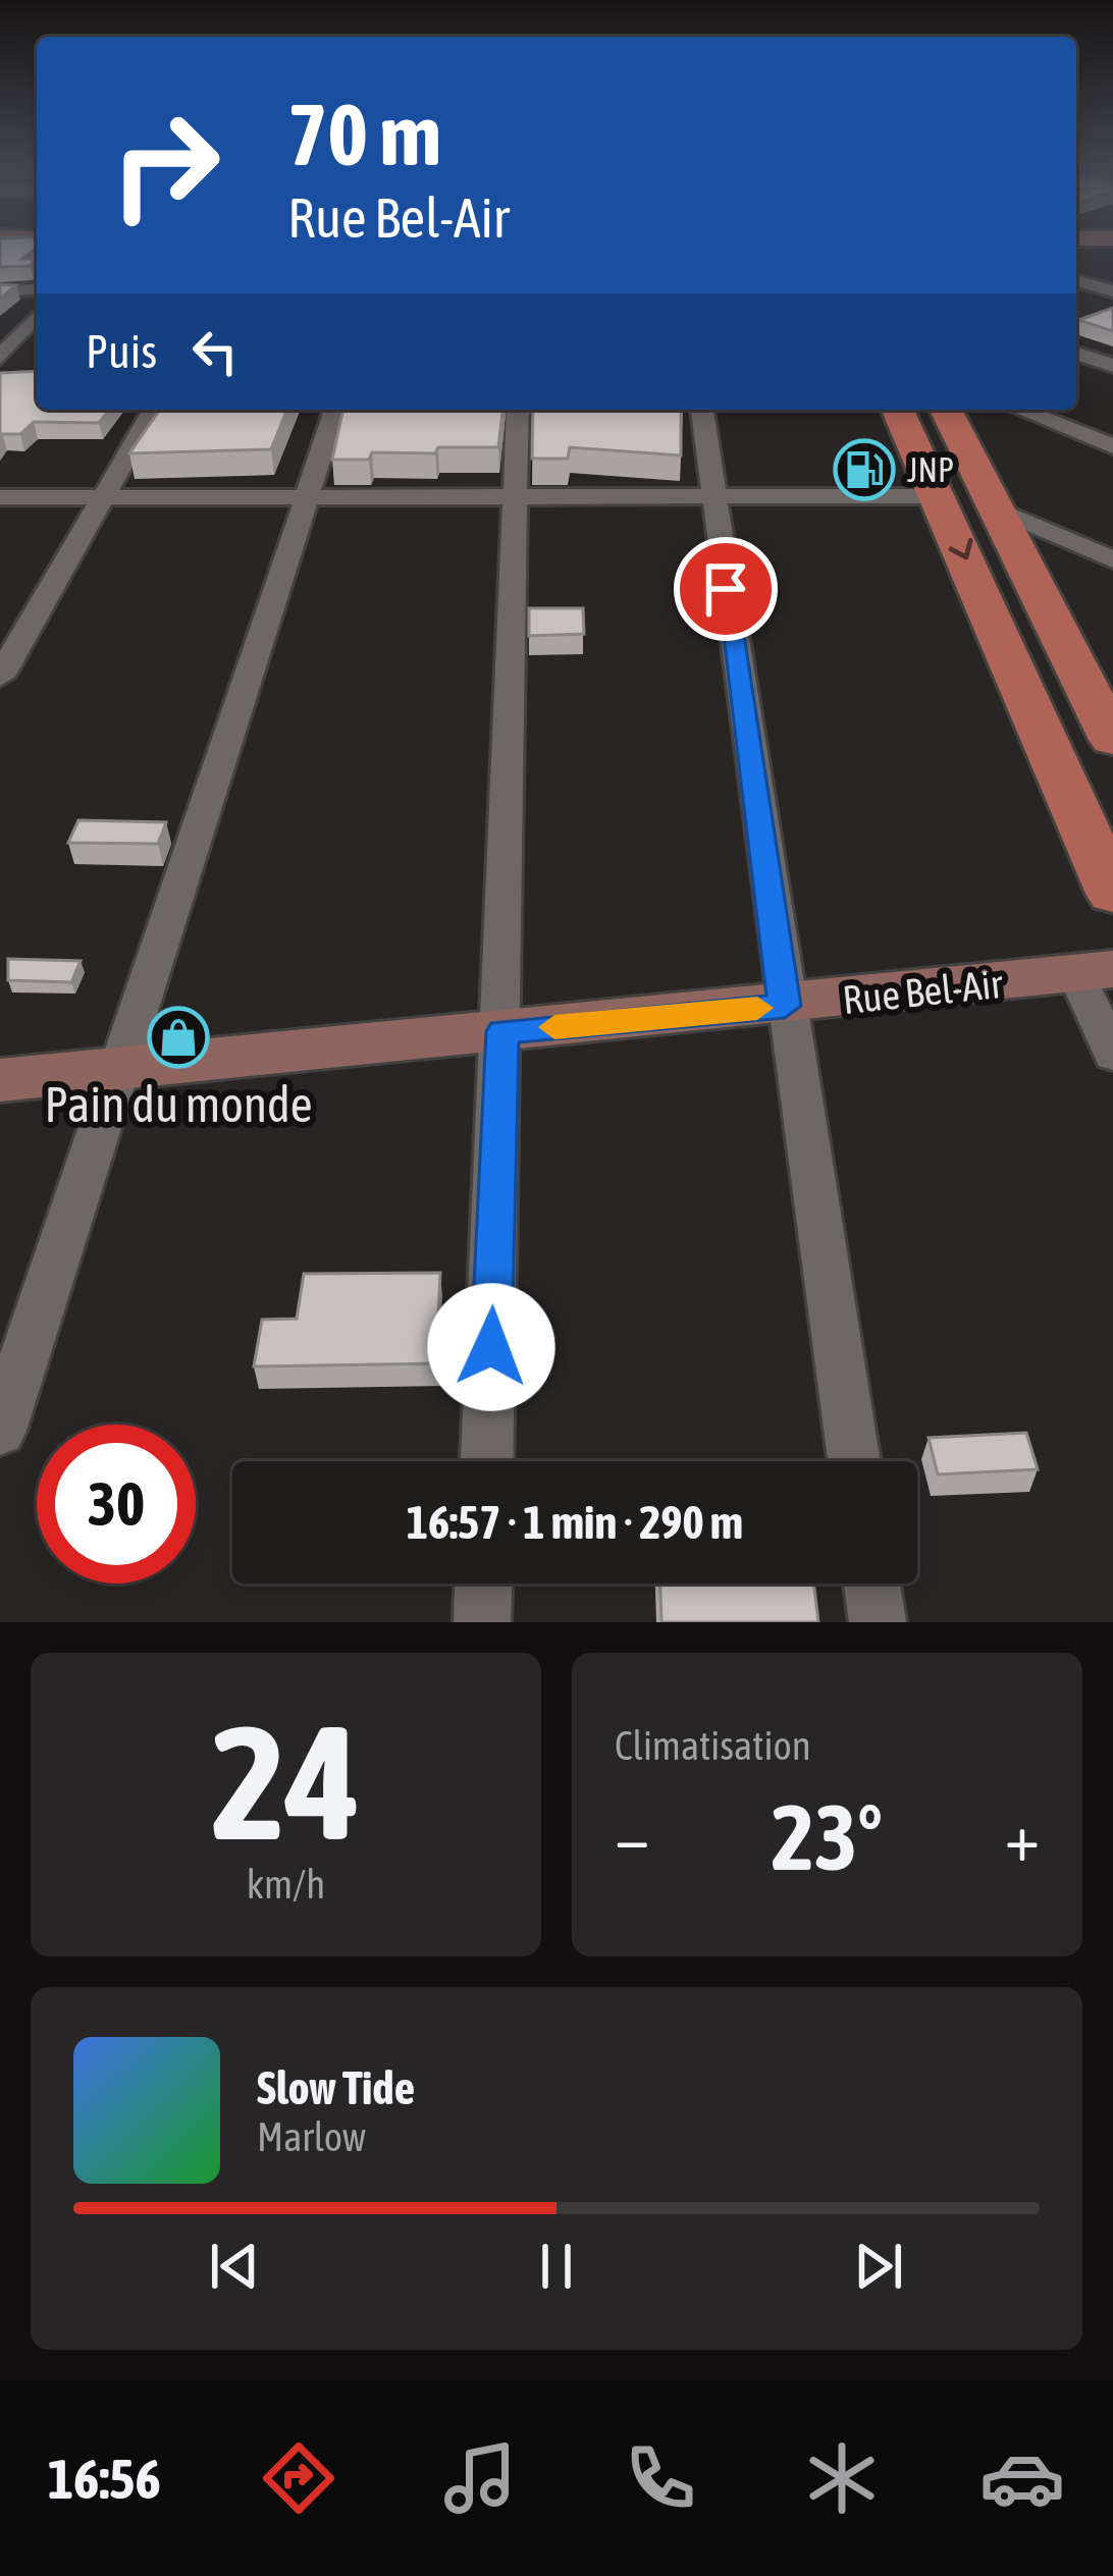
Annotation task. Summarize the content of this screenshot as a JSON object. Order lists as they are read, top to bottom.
{
  "streets": {
    "main road": ["Rue Bel-Air"]
  },
  "places": {
    "fuel station": ["JNP"],
    "shop": ["Pain du monde"]
  },
  "page": {
    "turn": ["70 m", "Rue Bel-Air"],
    "then": "Puis",
    "limit": "30",
    "trip": "16:57 · 1 min · 290 m",
    "tile": [
      ["24", "km/h"],
      "Climatisation"
    ],
    "heat": ["−", "23°", "+"],
    "song": ["Slow Tide", "Marlow"],
    "tabs": "16:56"
  }
}
